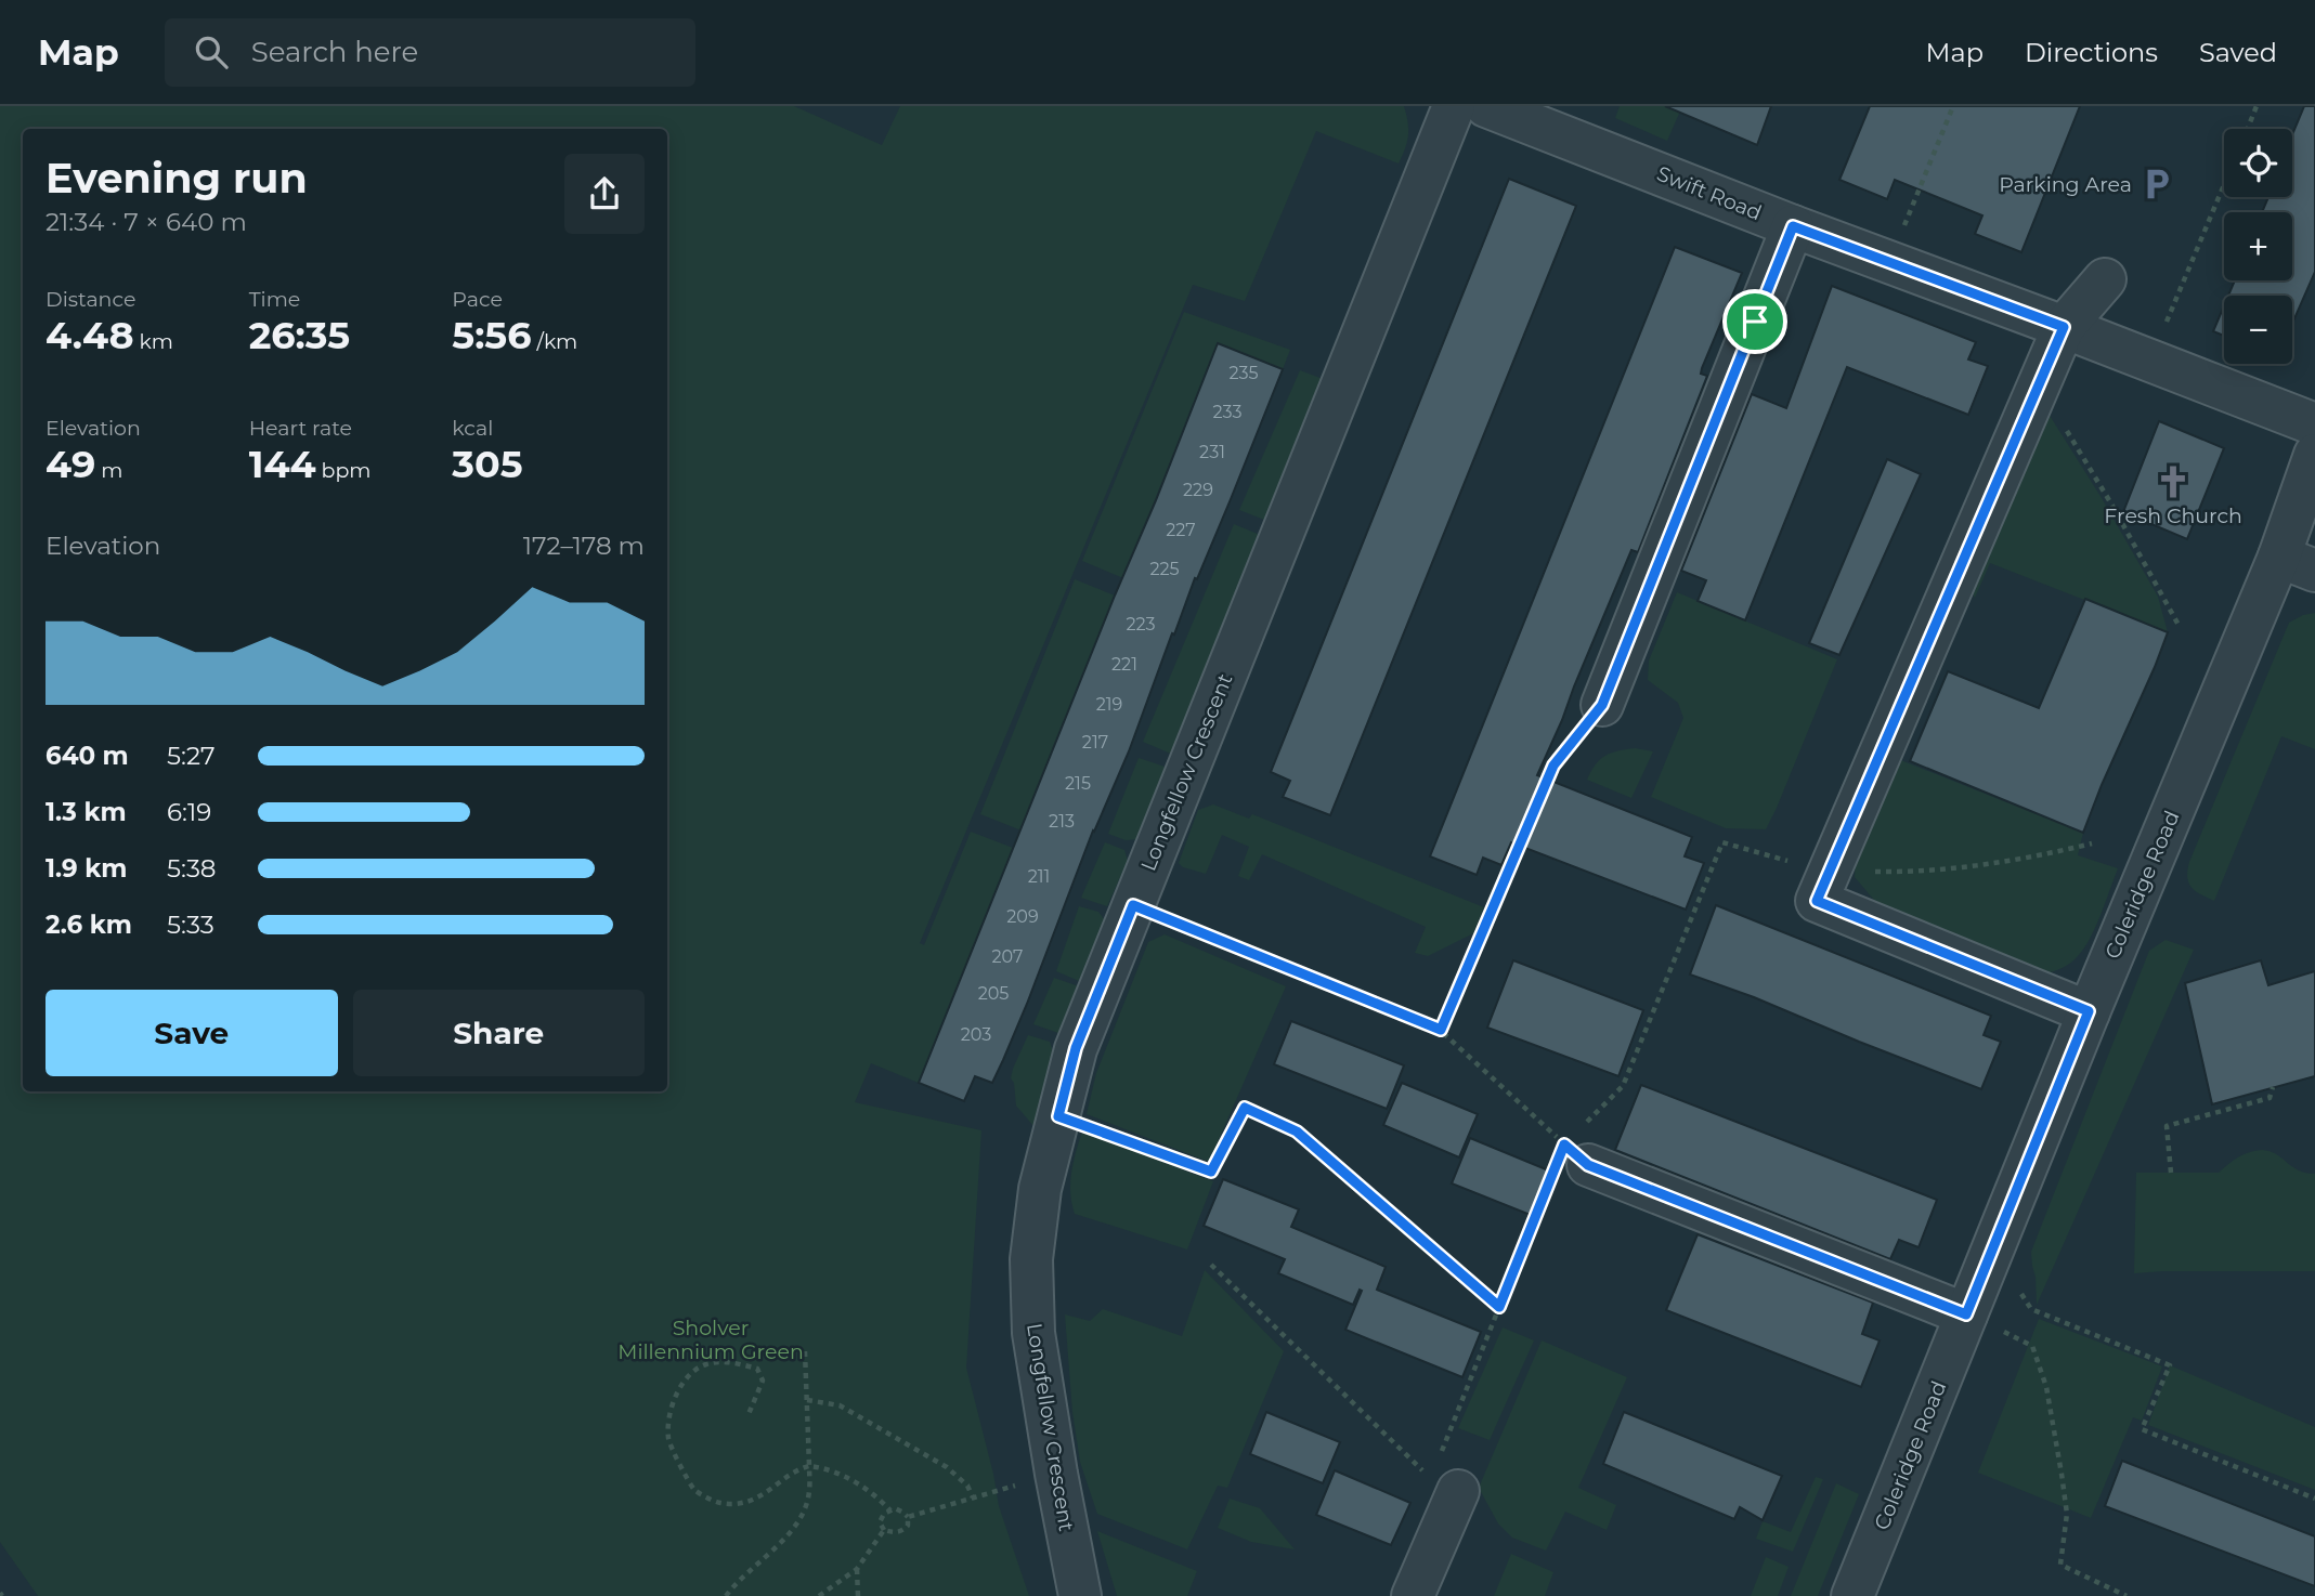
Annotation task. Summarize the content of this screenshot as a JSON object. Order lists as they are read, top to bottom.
{
  "streets": {
    "street": ["Swift Road", "Longfellow Crescent", "Coleridge Road"]
  },
  "parks": ["Sholver Millennium Green"],
  "places": {
    "parking": ["Parking Area"],
    "church": ["Fresh Church"]
  },
  "house_numbers": [
    "235",
    "233",
    "231",
    "229",
    "227",
    "225",
    "223",
    "221",
    "219",
    "217",
    "215",
    "213",
    "211",
    "209",
    "207",
    "205",
    "203"
  ],
  "page": {
    "header": "Map",
    "search": "Search here",
    "nav": ["Map", "Directions", "Saved"],
    "map_buttons": ["+", "−"],
    "heading": ["Evening run", "21:34 · 7 × 640 m"],
    "stats": [
      ["Distance", "4.48 km"],
      ["Time", "26:35"],
      ["Pace", "5:56 /km"],
      ["Elevation", "49 m"],
      ["Heart rate", "144 bpm"],
      ["kcal", "305"]
    ],
    "chart": ["Elevation", "172–178 m"],
    "list": [
      {
        "name": "640 m",
        "note": "5:27"
      },
      {
        "name": "1.3 km",
        "note": "6:19"
      },
      {
        "name": "1.9 km",
        "note": "5:38"
      },
      {
        "name": "2.6 km",
        "note": "5:33"
      }
    ],
    "buttons": ["Save", "Share"]
  }
}
